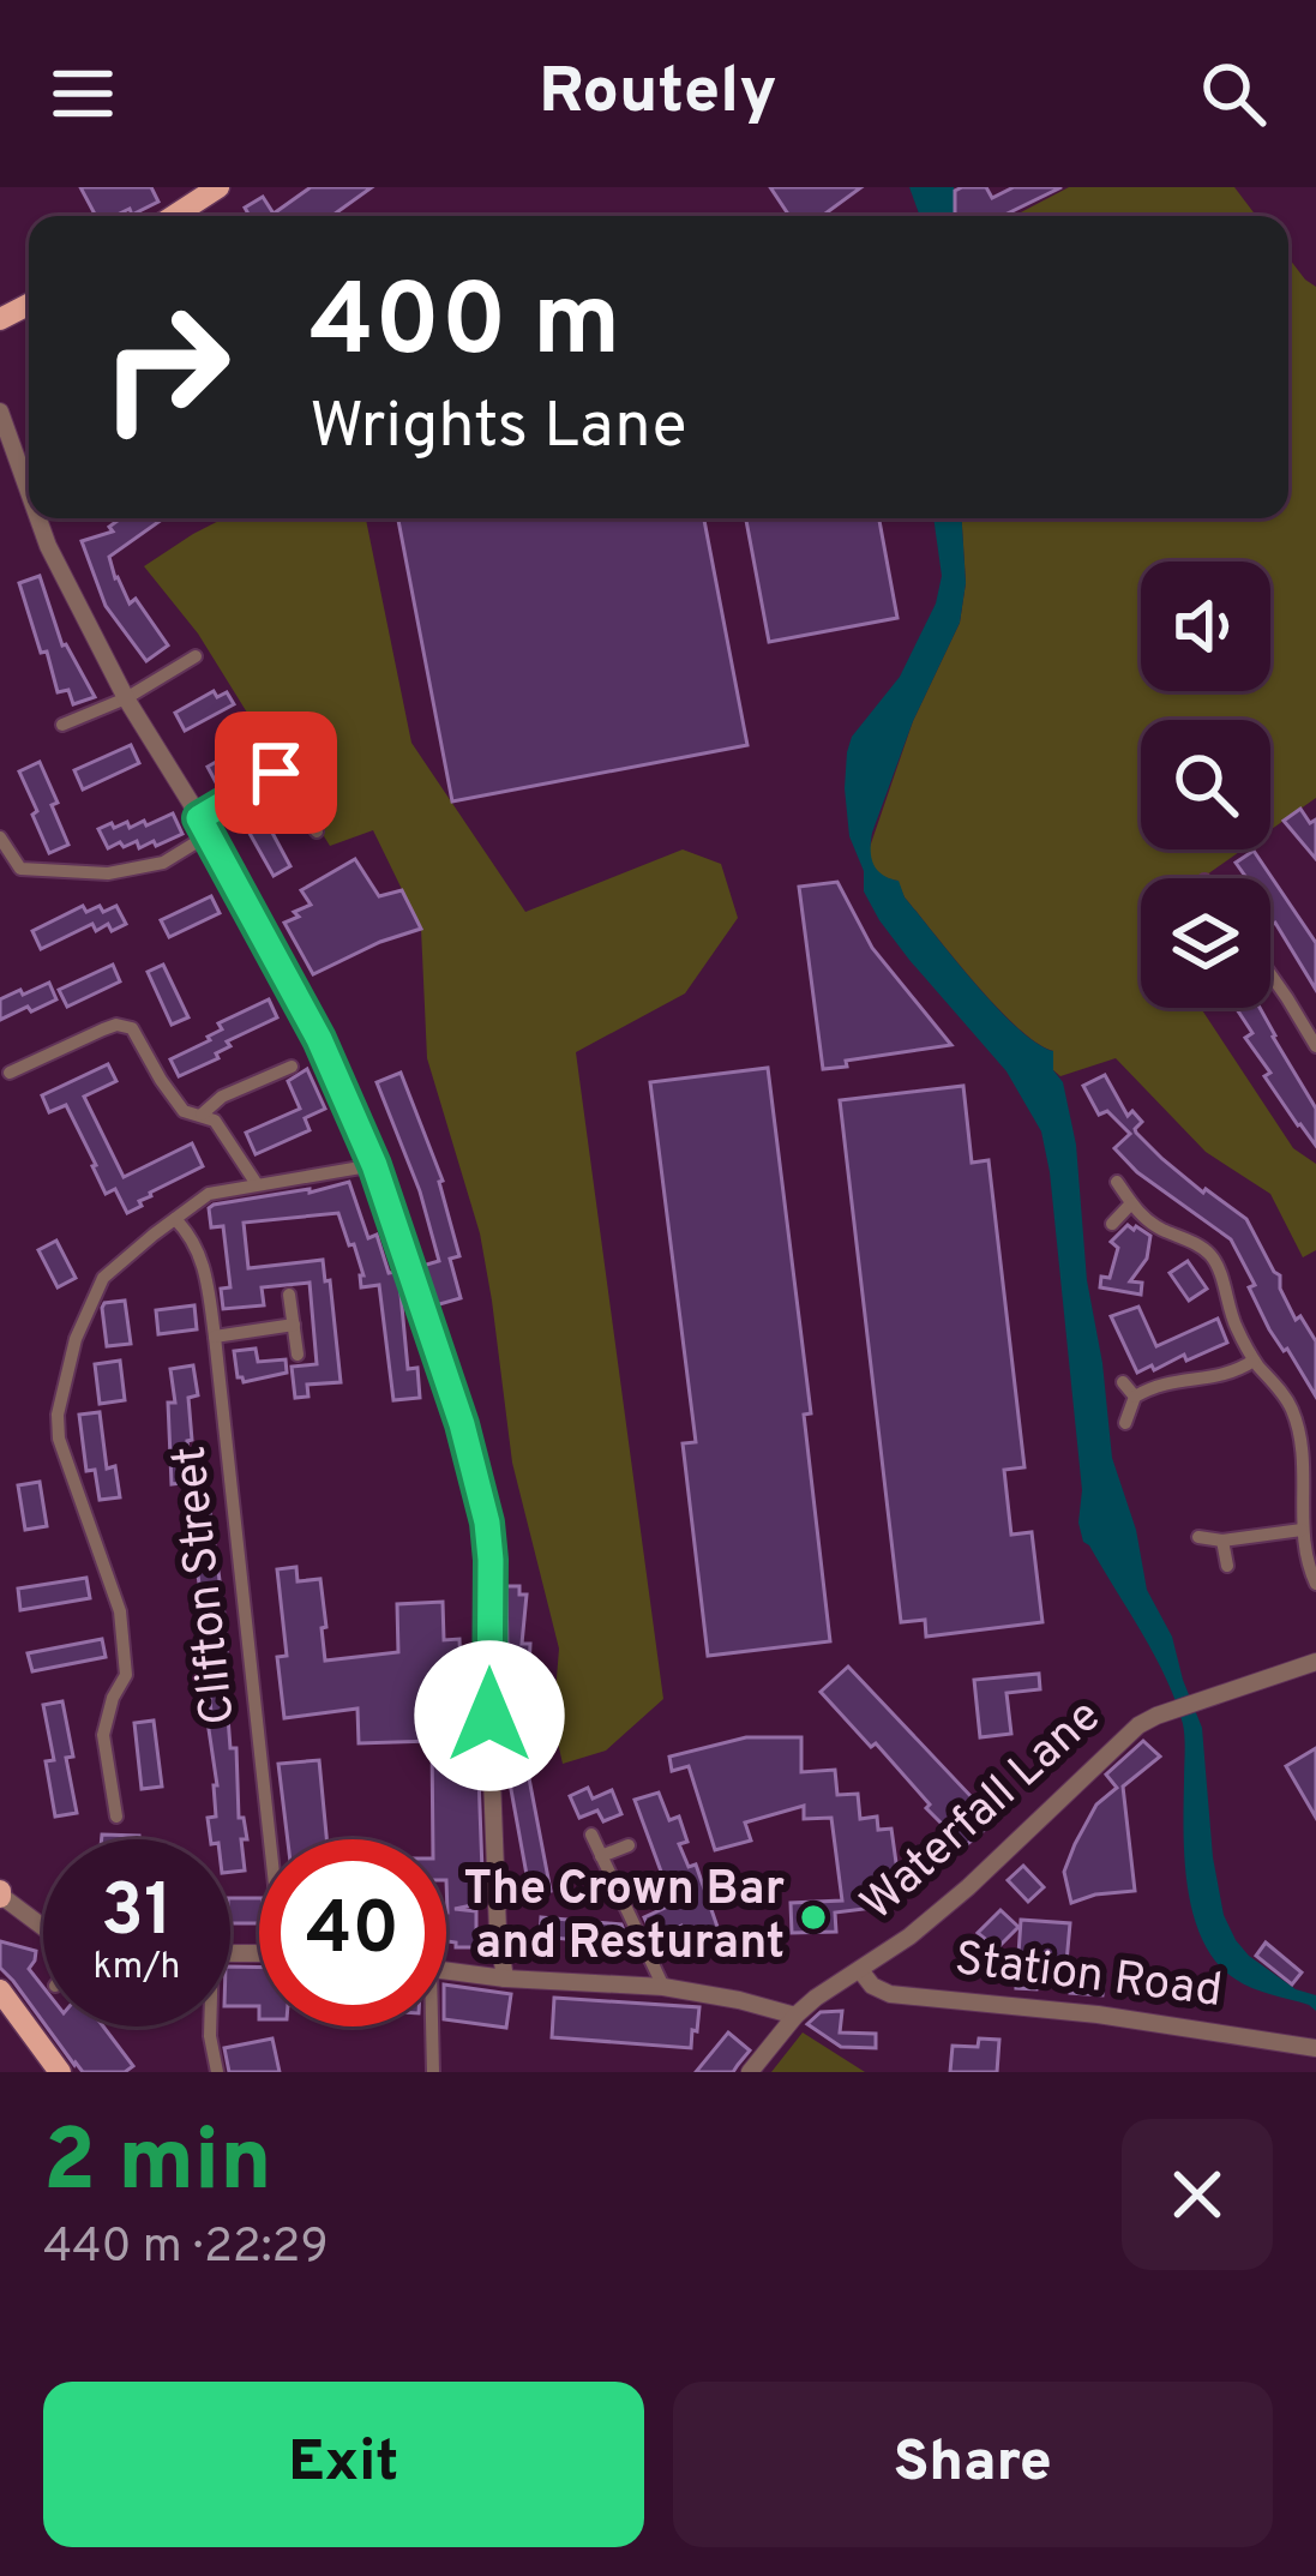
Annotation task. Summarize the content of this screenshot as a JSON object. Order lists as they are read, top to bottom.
{
  "streets": {
    "street": ["Clifton Street", "Waterfall Lane", "Station Road"]
  },
  "crossings": [
    ["Waterfall Lane", "Station Road"]
  ],
  "places": ["The Crown Bar and Resturant"],
  "page": {
    "header": "Routely",
    "turn": ["400 m", "Wrights Lane"],
    "speed": "31 km/h",
    "limit": "40",
    "heading": ["2 min", "440 m · 22:29"],
    "buttons": ["Exit", "Share"]
  }
}
